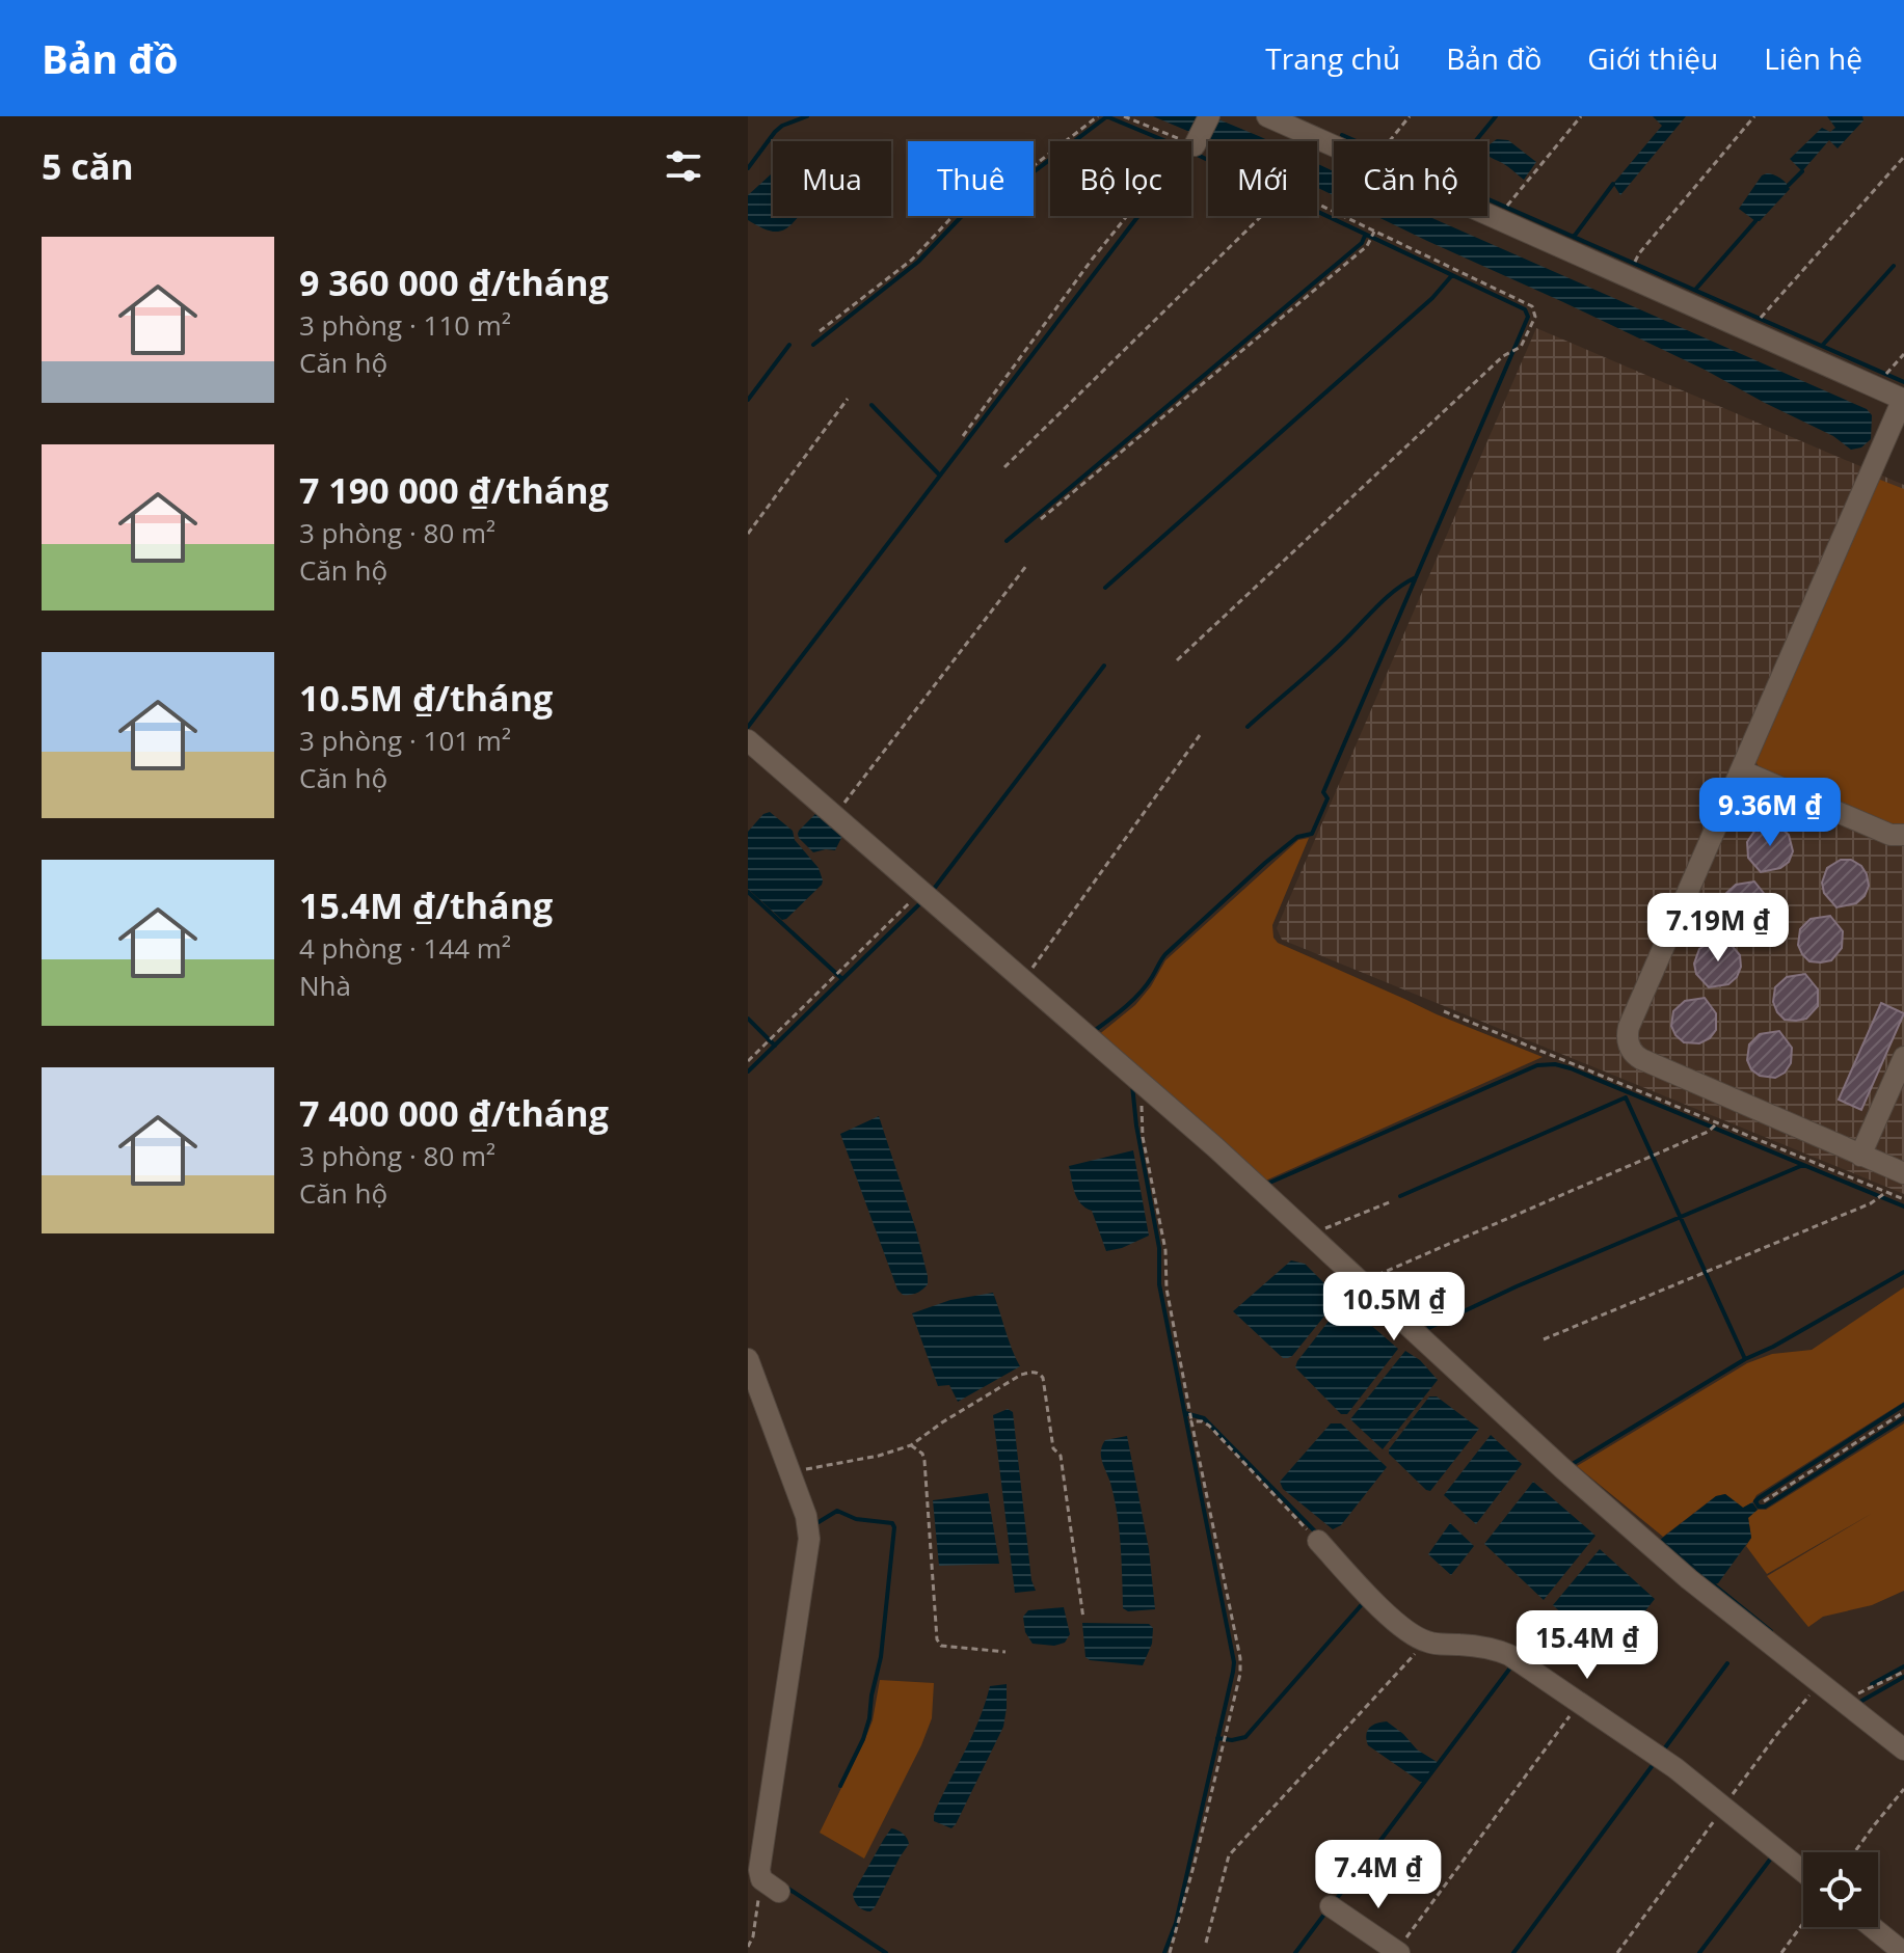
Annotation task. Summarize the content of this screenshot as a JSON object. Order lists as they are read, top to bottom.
{
  "page": {
    "header": "Bản đồ",
    "nav": [
      "Trang chủ",
      "Bản đồ",
      "Giới thiệu",
      "Liên hệ"
    ],
    "heading": "5 căn",
    "chip": [
      "Mua",
      "Thuê",
      "Bộ lọc",
      "Mới",
      "Căn hộ"
    ],
    "list": [
      {
        "name": "9 360 000 ₫/tháng",
        "note": "3 phòng · 110 m² · Căn hộ"
      },
      {
        "name": "7 190 000 ₫/tháng",
        "note": "3 phòng · 80 m² · Căn hộ"
      },
      {
        "name": "10.5M ₫/tháng",
        "note": "3 phòng · 101 m² · Căn hộ"
      },
      {
        "name": "15.4M ₫/tháng",
        "note": "4 phòng · 144 m² · Nhà"
      },
      {
        "name": "7 400 000 ₫/tháng",
        "note": "3 phòng · 80 m² · Căn hộ"
      }
    ],
    "price": [
      "9.36M ₫",
      "7.19M ₫",
      "10.5M ₫",
      "15.4M ₫",
      "7.4M ₫"
    ]
  }
}
